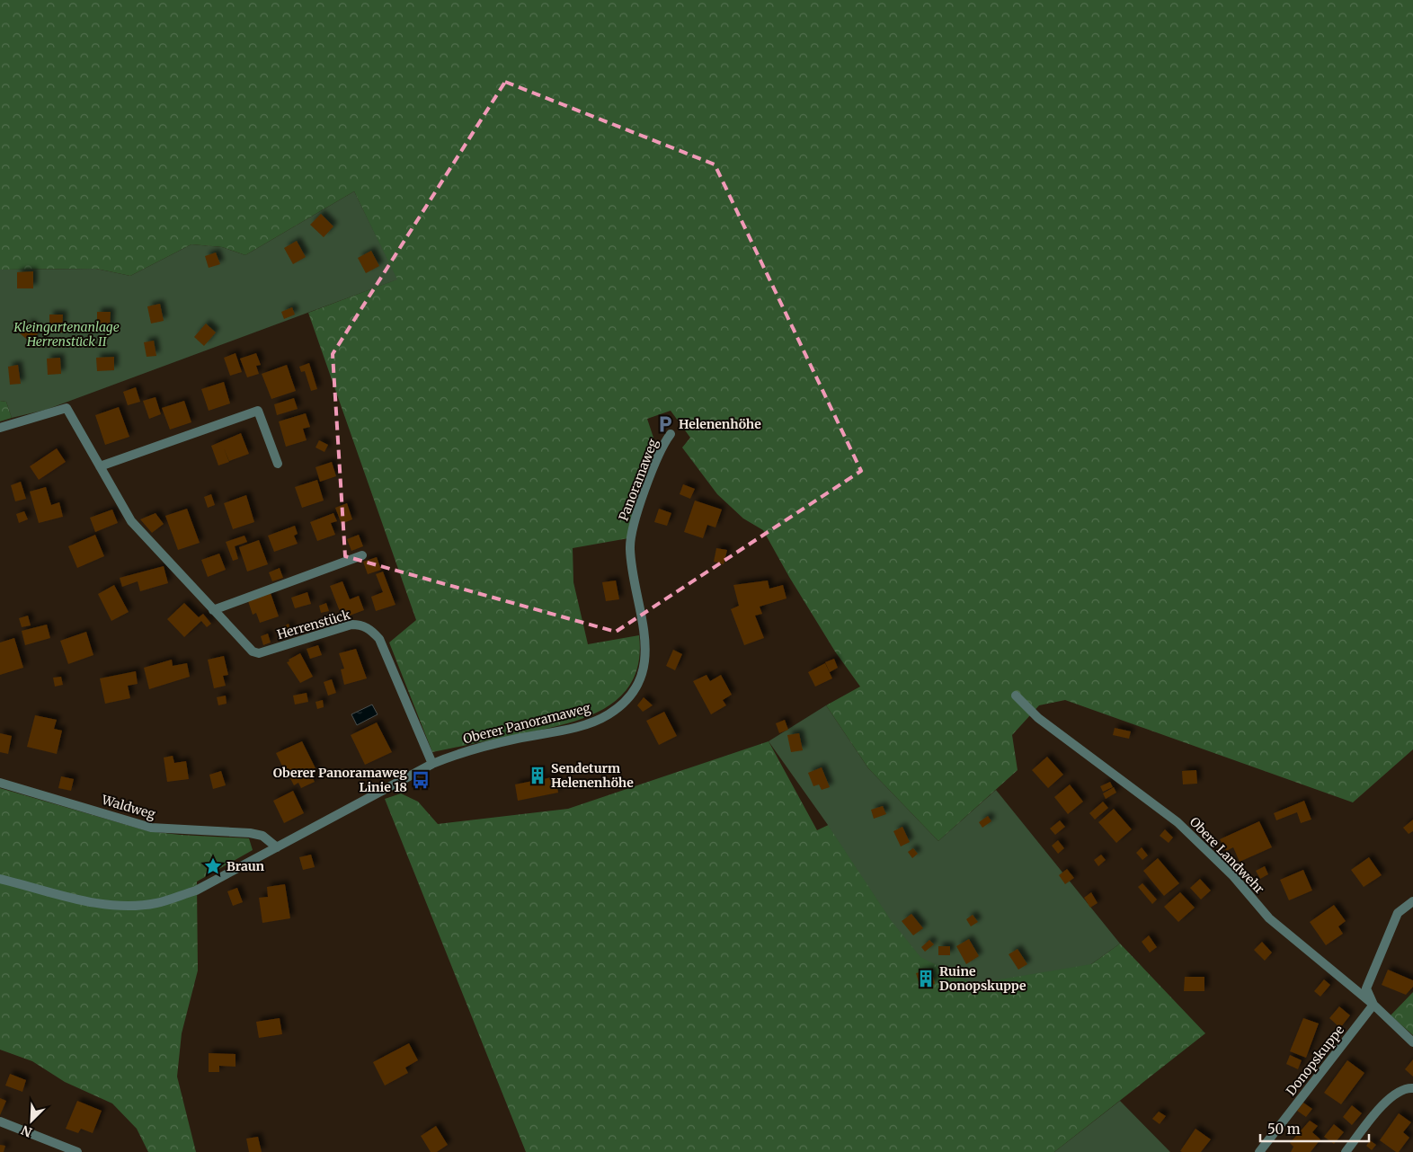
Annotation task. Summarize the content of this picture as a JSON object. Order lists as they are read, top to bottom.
{
  "streets": {
    "street": [
      "Panoramaweg",
      "Herrenstück",
      "Oberer Panoramaweg",
      "Waldweg",
      "Obere Landwehr",
      "Donopskuppe"
    ]
  },
  "crossings": [
    ["Panoramaweg", "Oberer Panoramaweg"],
    ["Herrenstück", "Oberer Panoramaweg"],
    ["Oberer Panoramaweg", "Waldweg"],
    ["Obere Landwehr", "Donopskuppe"]
  ],
  "parks": ["Kleingartenanlage Herrenstück II"],
  "places": {
    "parking": ["Helenenhöhe"],
    "building": ["Sendeturm Helenenhöhe", "Ruine Donopskuppe"],
    "bus stop": ["Oberer Panoramaweg Linie 18"],
    "place": ["Braun"]
  },
  "scale_bar": "50 m",
  "north": "bottom left"
}
